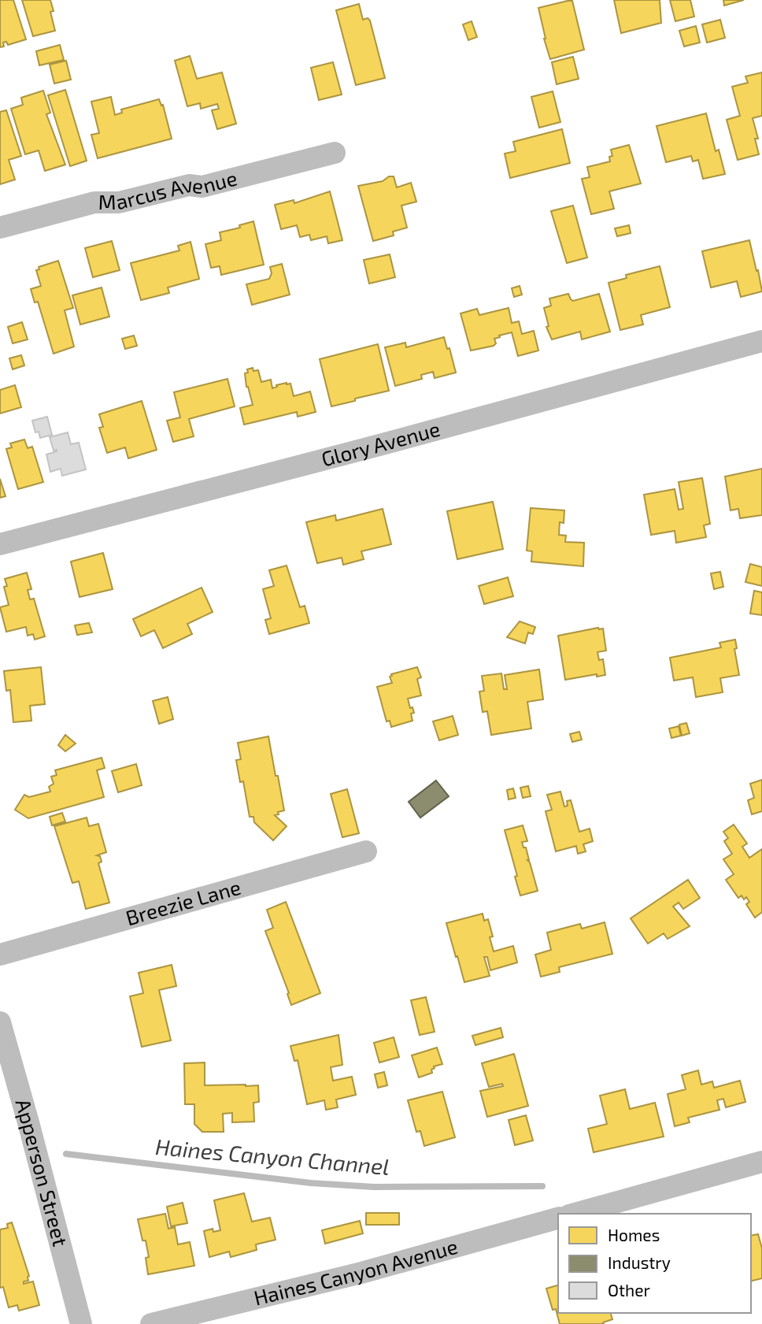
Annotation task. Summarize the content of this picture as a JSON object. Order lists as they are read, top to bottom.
{
  "streets": {
    "street": [
      "Marcus Avenue",
      "Glory Avenue",
      "Breezie Lane",
      "Apperson Street",
      "Haines Canyon Avenue"
    ]
  },
  "water": ["Haines Canyon Channel"],
  "legend": ["Homes", "Industry", "Other"]
}
